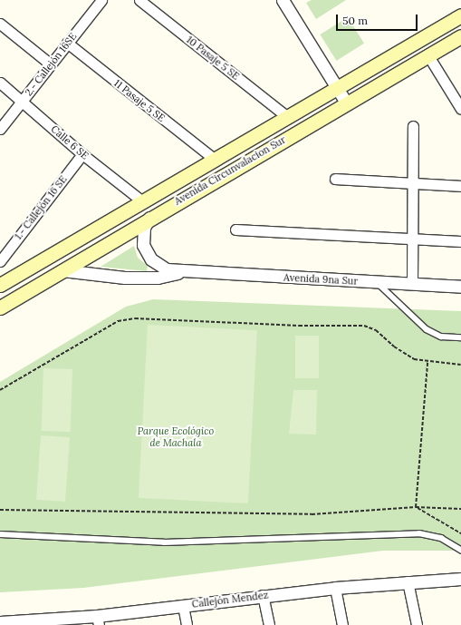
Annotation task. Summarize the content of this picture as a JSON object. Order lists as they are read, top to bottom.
{
  "streets": {
    "main road": ["Avenida Circunvalacion Sur"],
    "street": [
      "10 Pasaje 5 SE",
      "2.- Callejón 16SE",
      "11 Pasaje 5 SE",
      "Calle 6 SE",
      "1.- Callejón 16 SE",
      "Avenida 9na Sur",
      "Callejón Mendez"
    ]
  },
  "crossings": [
    ["10 Pasaje 5 SE", "Avenida Circunvalacion Sur"],
    ["2.- Callejón 16SE", "11 Pasaje 5 SE"],
    ["2.- Callejón 16SE", "Calle 6 SE"],
    ["11 Pasaje 5 SE", "Avenida Circunvalacion Sur"],
    ["Calle 6 SE", "Avenida Circunvalacion Sur"],
    ["Calle 6 SE", "1.- Callejón 16 SE"],
    ["Avenida Circunvalacion Sur", "Avenida 9na Sur"]
  ],
  "parks": ["Parque Ecológico de Machala"],
  "scale_bar": "50 m"
}
